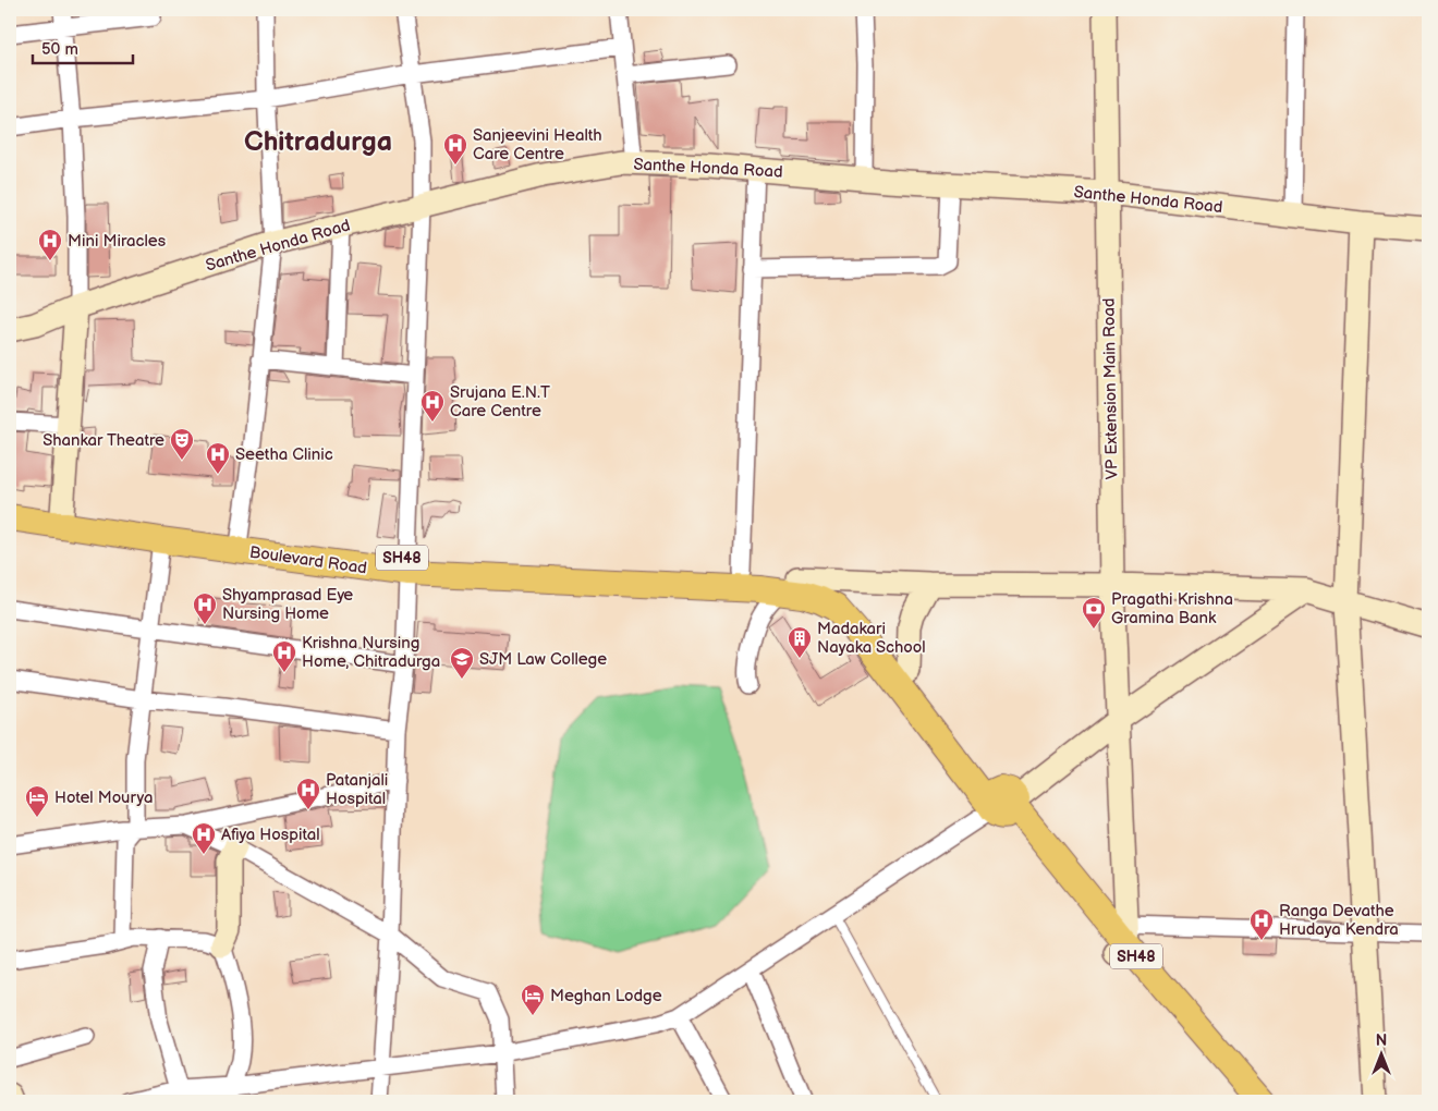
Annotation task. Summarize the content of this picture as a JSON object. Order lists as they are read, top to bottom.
{
  "streets": {
    "main road": [
      "Santhe Honda Road",
      "VP Extension Main Road",
      "SH48",
      "Boulevard Road"
    ]
  },
  "crossings": [
    ["Santhe Honda Road", "VP Extension Main Road"],
    ["VP Extension Main Road", "SH48"],
    ["SH48", "Boulevard Road"]
  ],
  "districts": ["Chitradurga"],
  "places": {
    "hospital": [
      "Sanjeevini Health Care Centre",
      "Mini Miracles",
      "Srujana E.N.T Care Centre",
      "Seetha Clinic",
      "Shyamprasad Eye Nursing Home",
      "Krishna Nursing Home, Chitradurga",
      "Patanjali Hospital",
      "Afiya Hospital",
      "Ranga Devathe Hrudaya Kendra"
    ],
    "theatre": ["Shankar Theatre"],
    "bank": ["Pragathi Krishna Gramina Bank"],
    "building": ["Madakari Nayaka School"],
    "school or university": ["SJM Law College"],
    "hotel": ["Hotel Mourya", "Meghan Lodge"]
  },
  "scale_bar": "50 m",
  "north": "top"
}
